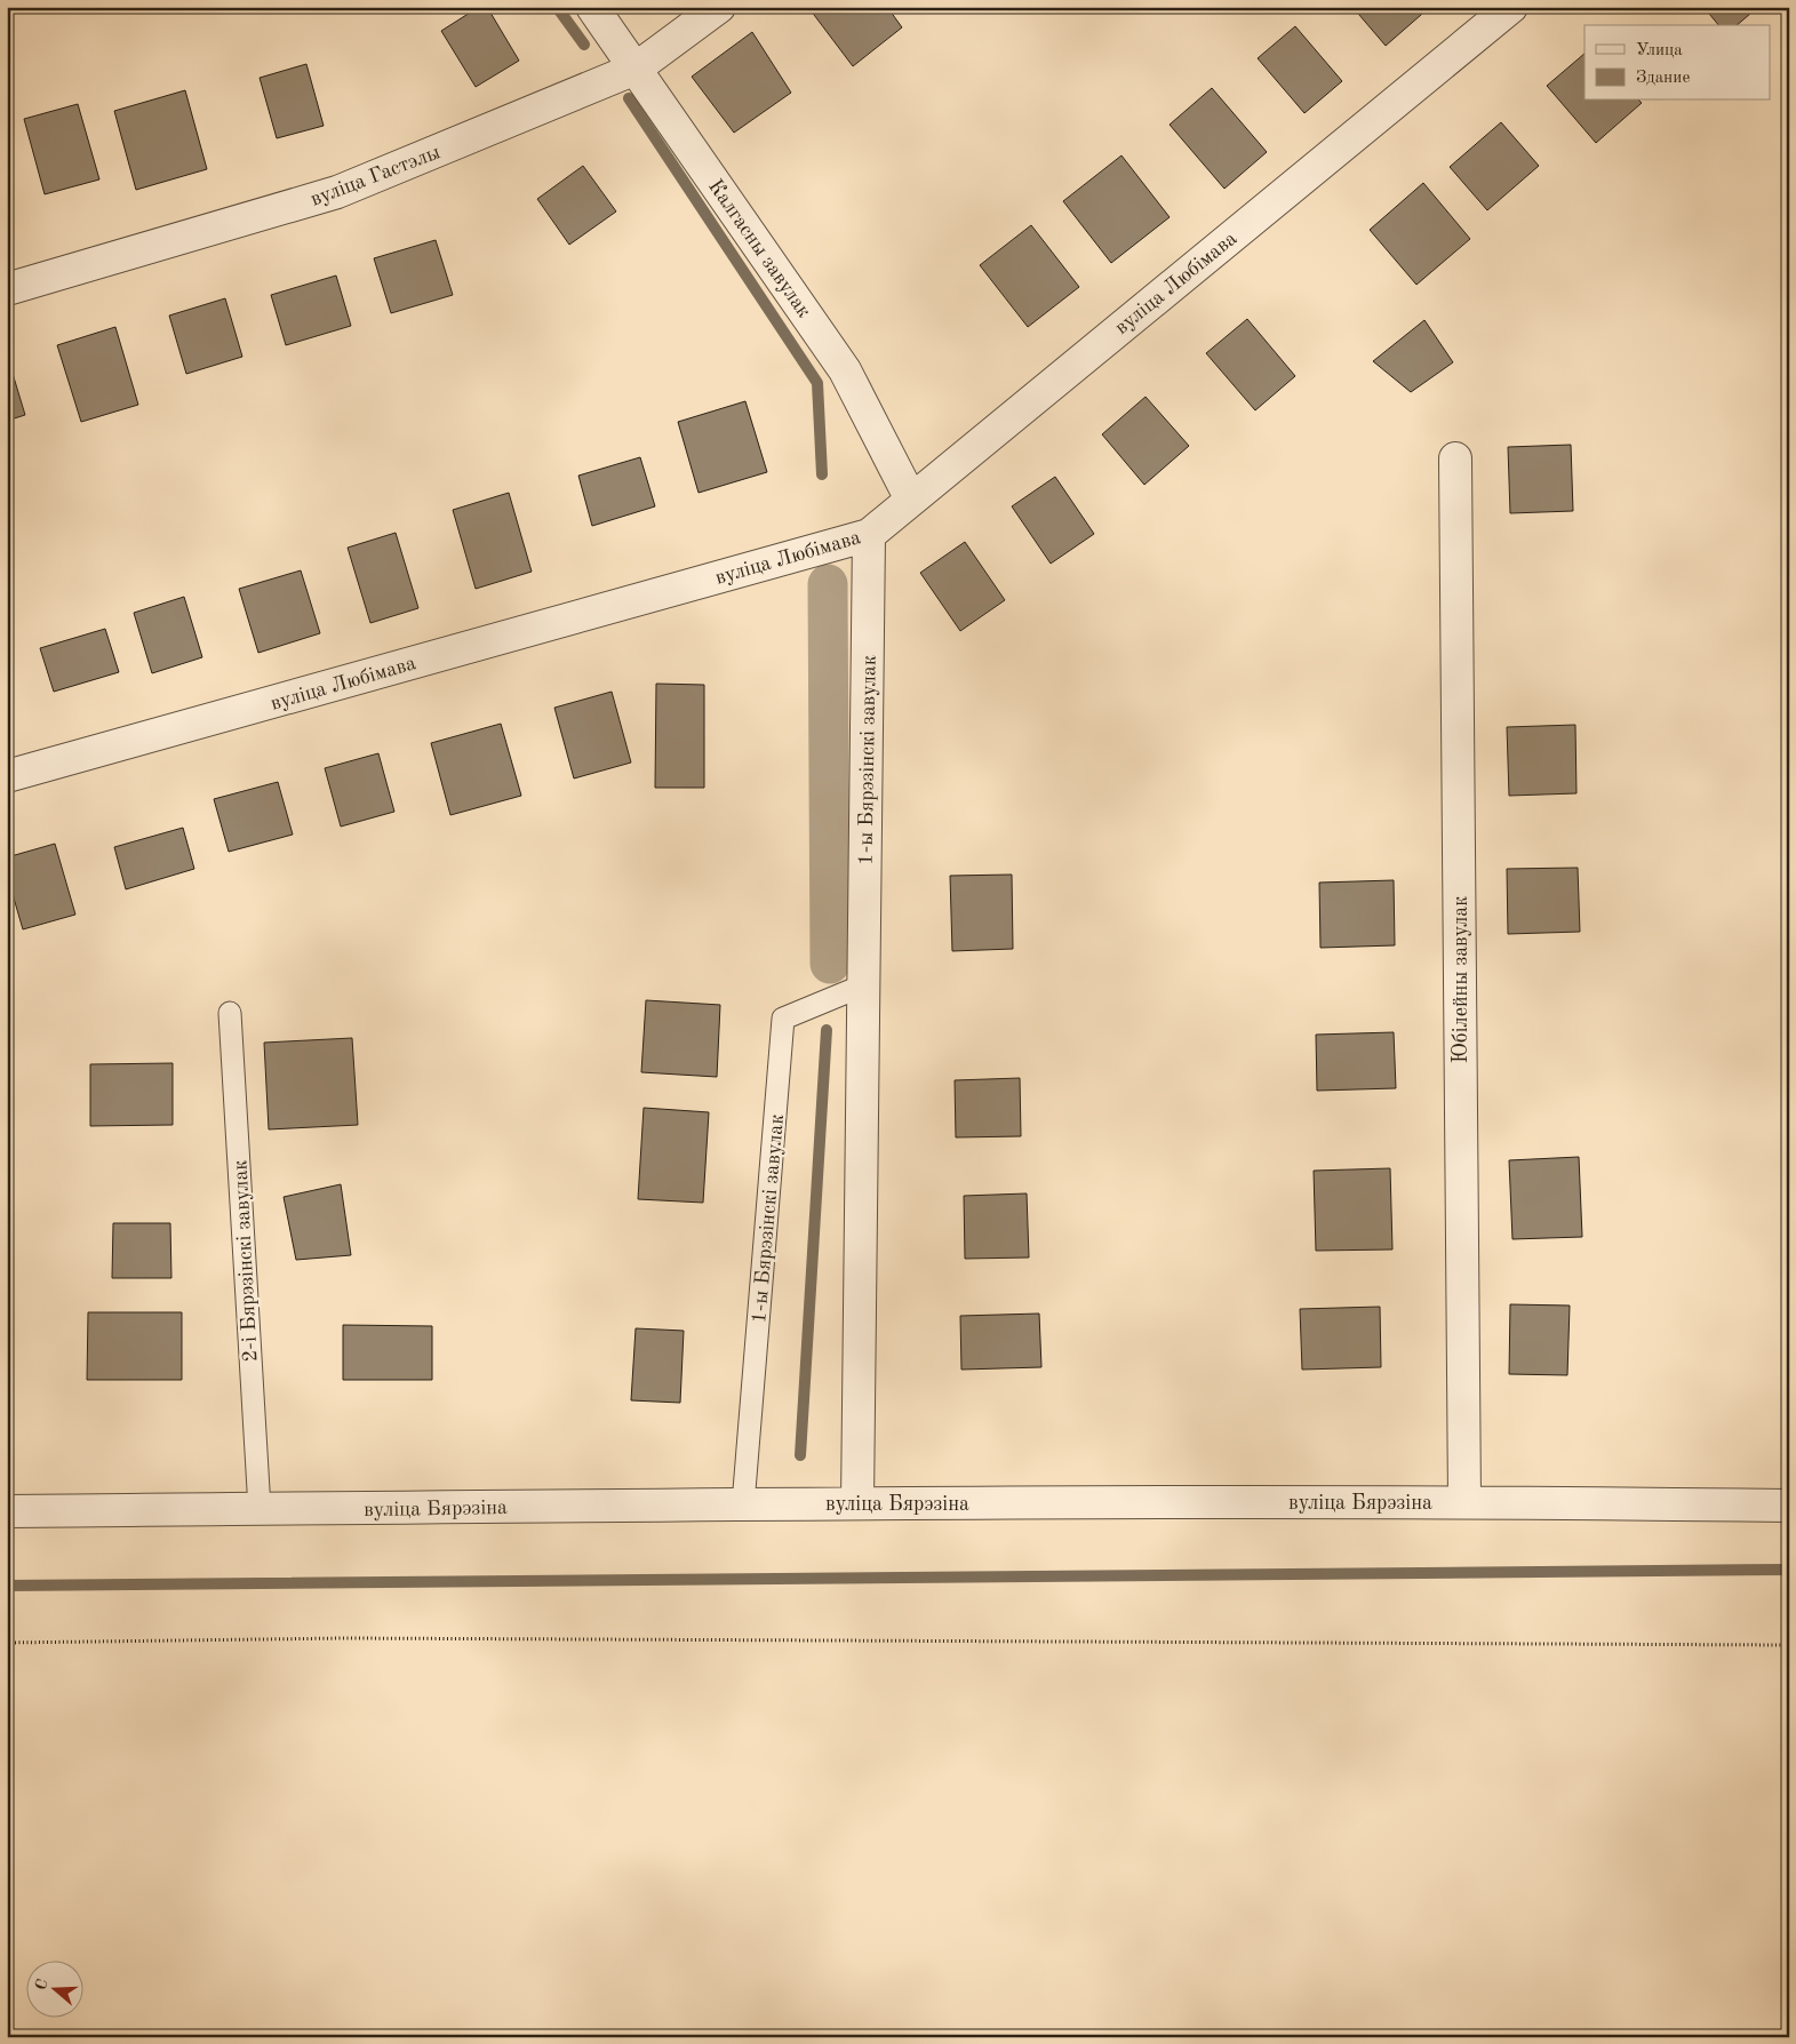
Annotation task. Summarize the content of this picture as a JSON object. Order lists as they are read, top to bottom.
{
  "streets": {
    "street": [
      "вуліца Гастэлы",
      "Калгасны завулак",
      "вуліца Любімава",
      "1-ы Бярэзінскі завулак",
      "Юбілейны завулак",
      "вуліца Бярэзіна"
    ],
    "lane": ["2-і Бярэзінскі завулак"]
  },
  "crossings": [
    ["вуліца Гастэлы", "Калгасны завулак"],
    ["Калгасны завулак", "вуліца Любімава"],
    ["вуліца Любімава", "1-ы Бярэзінскі завулак"],
    ["1-ы Бярэзінскі завулак", "вуліца Бярэзіна"],
    ["Юбілейны завулак", "вуліца Бярэзіна"],
    ["2-і Бярэзінскі завулак", "вуліца Бярэзіна"]
  ],
  "legend": ["Улица", "Здание"],
  "north": "left"
}
